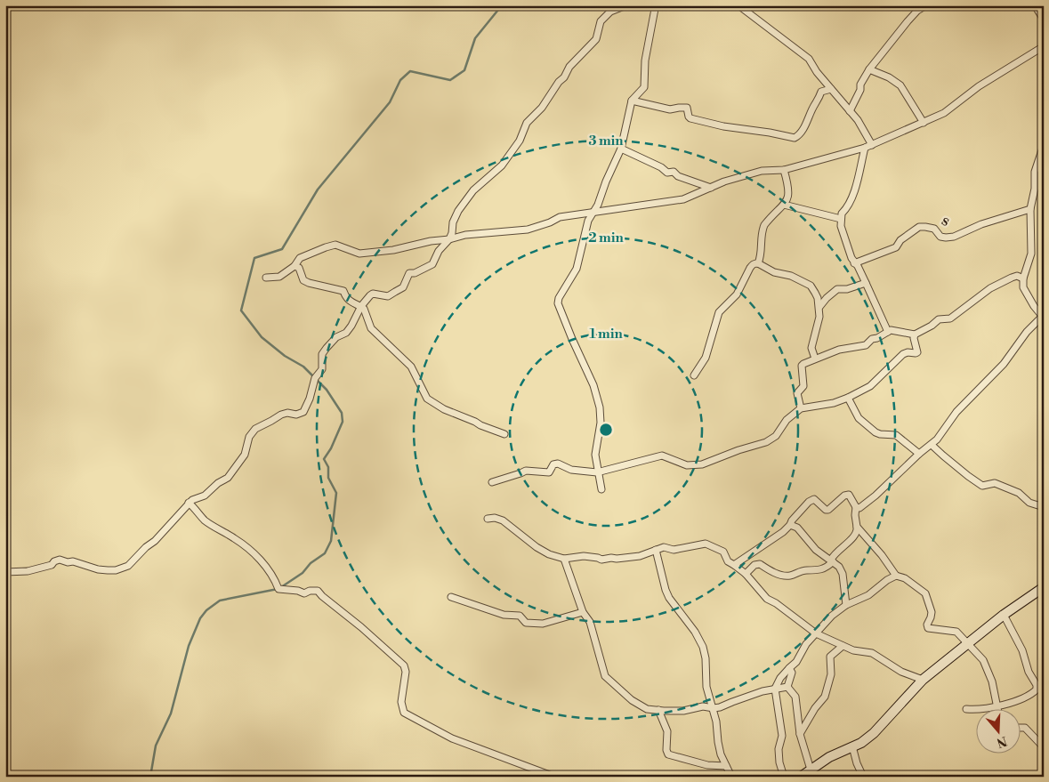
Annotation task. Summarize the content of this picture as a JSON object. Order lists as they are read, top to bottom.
{
  "streets": {
    "street": ["s"]
  },
  "north": "bottom",
  "rings": ["3 min", "2 min", "1 min"]
}
